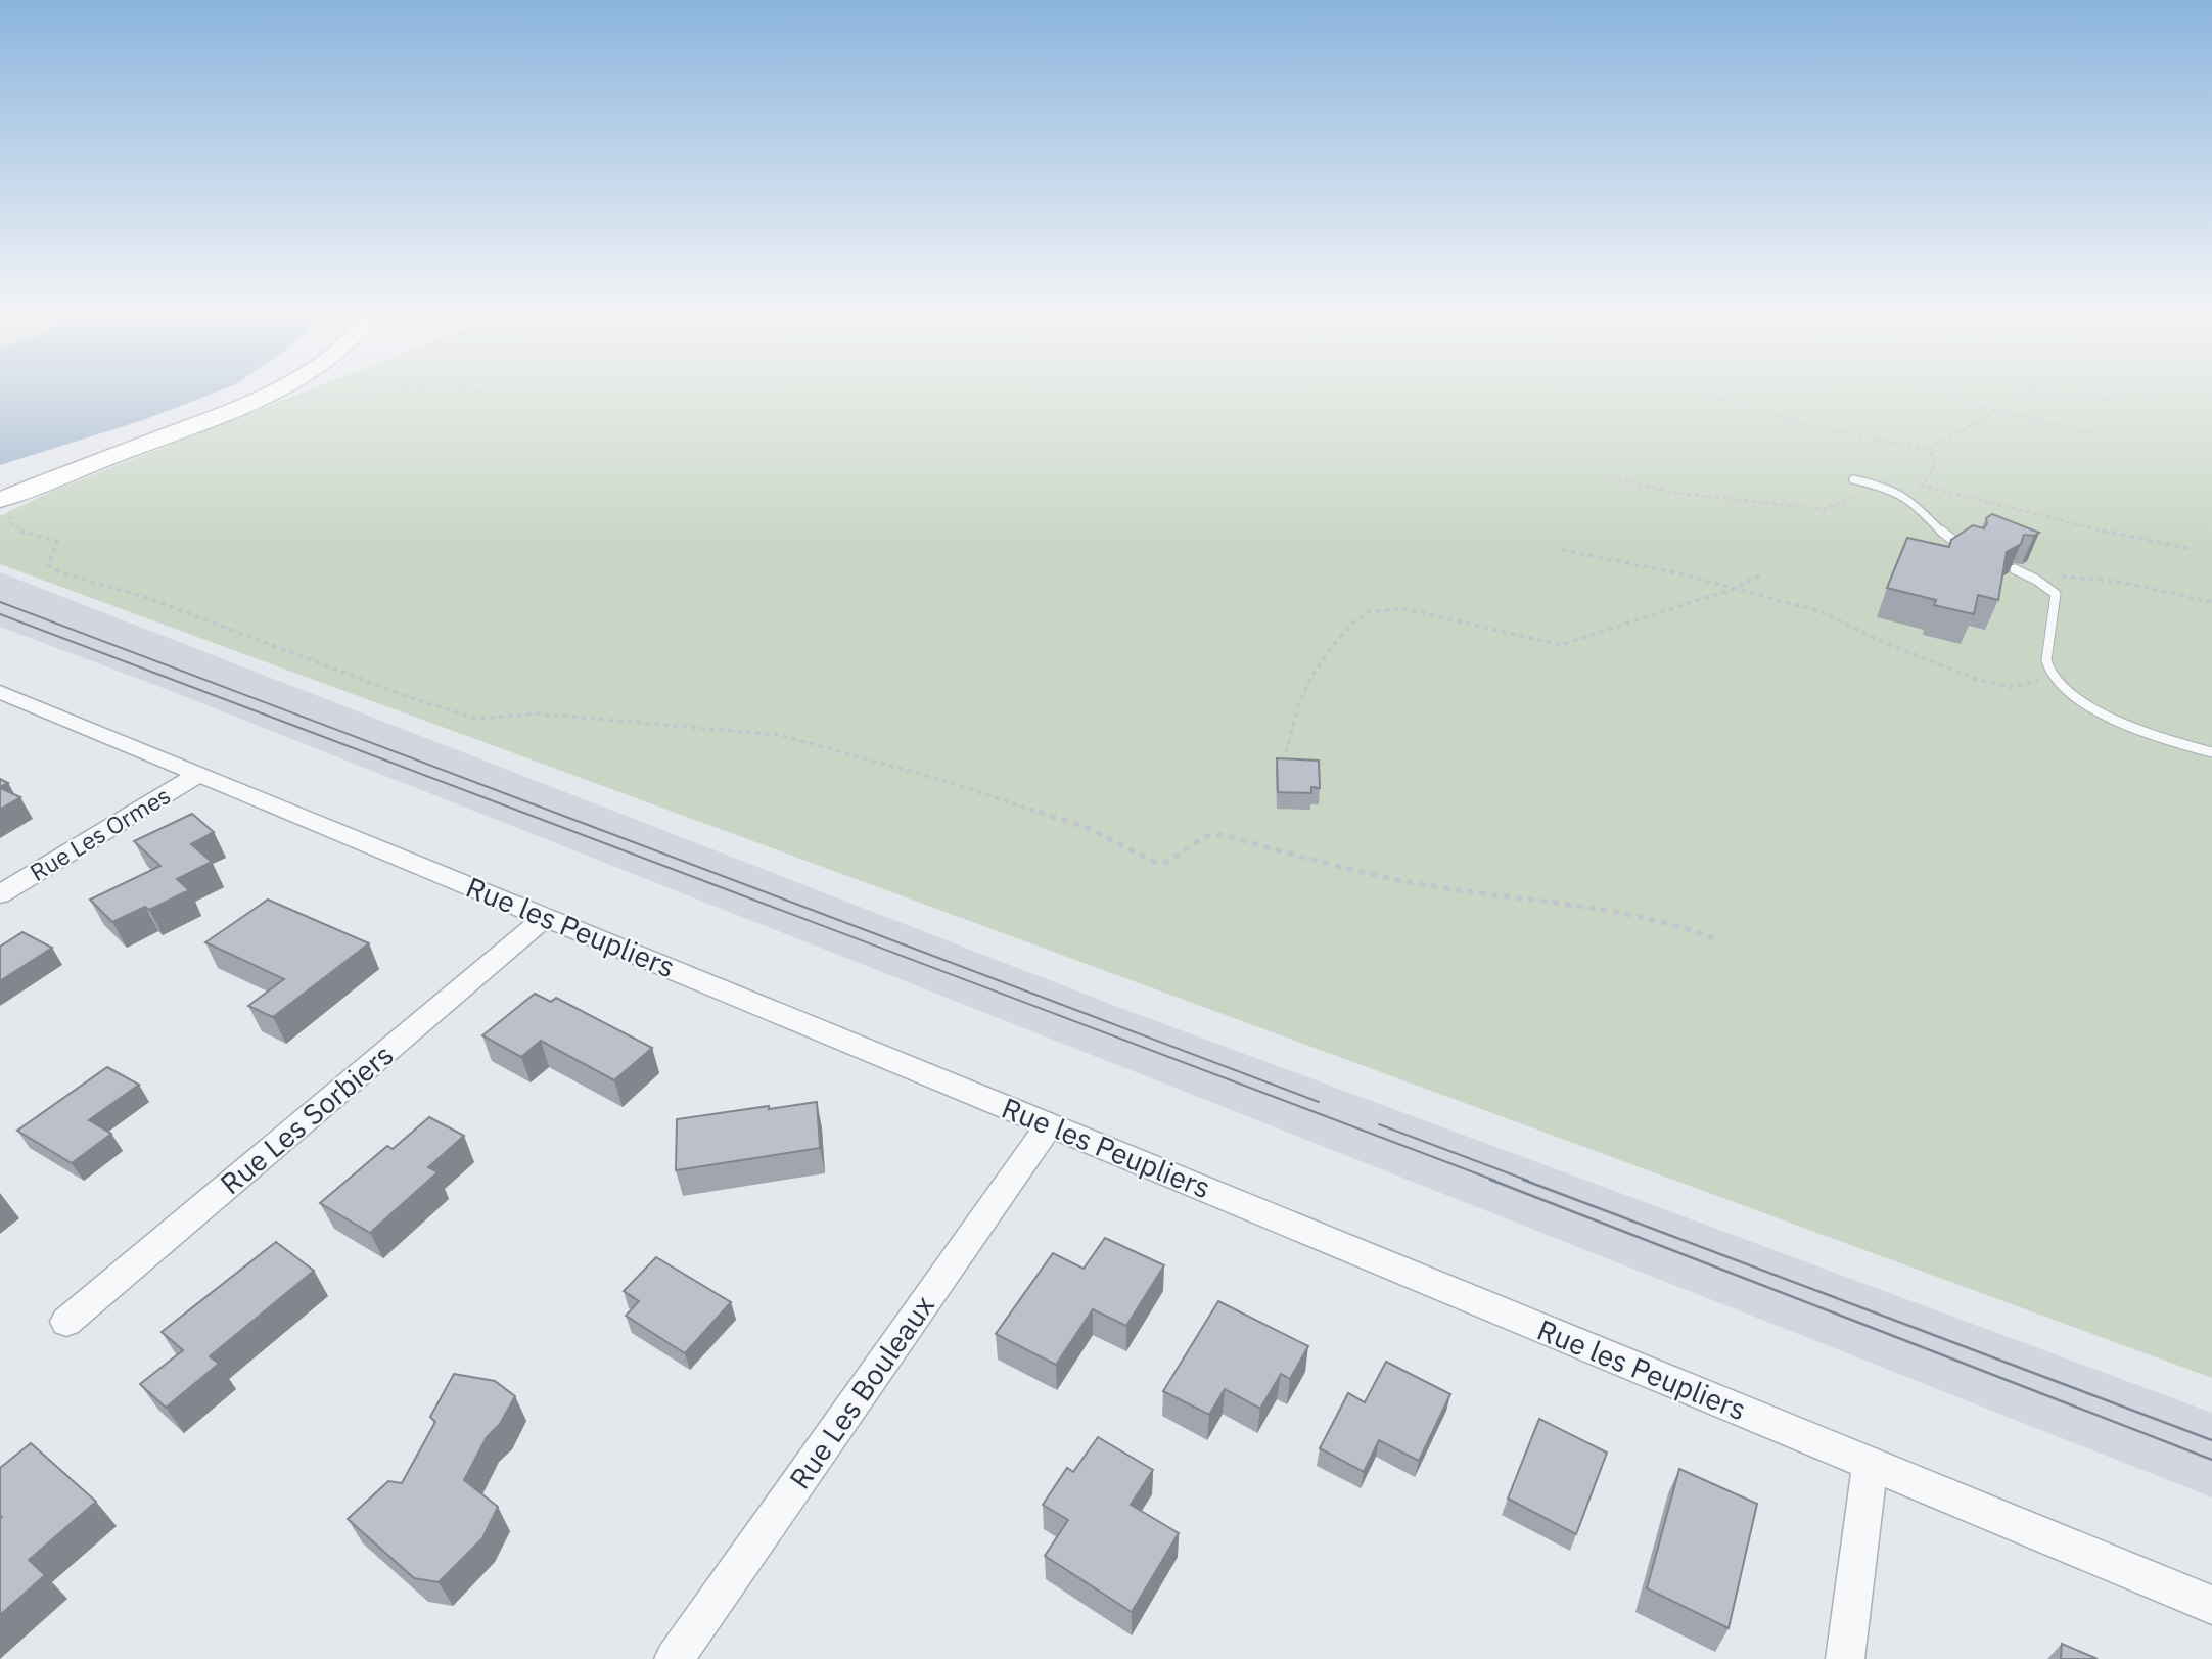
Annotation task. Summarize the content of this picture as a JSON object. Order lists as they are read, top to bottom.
{
  "streets": {
    "street": [
      "Rue Les Ormes",
      "Rue les Peupliers",
      "Rue Les Sorbiers",
      "Rue Les Bouleaux"
    ]
  },
  "crossings": [
    ["Rue Les Ormes", "Rue les Peupliers"],
    ["Rue les Peupliers", "Rue Les Sorbiers"],
    ["Rue les Peupliers", "Rue Les Bouleaux"]
  ]
}
